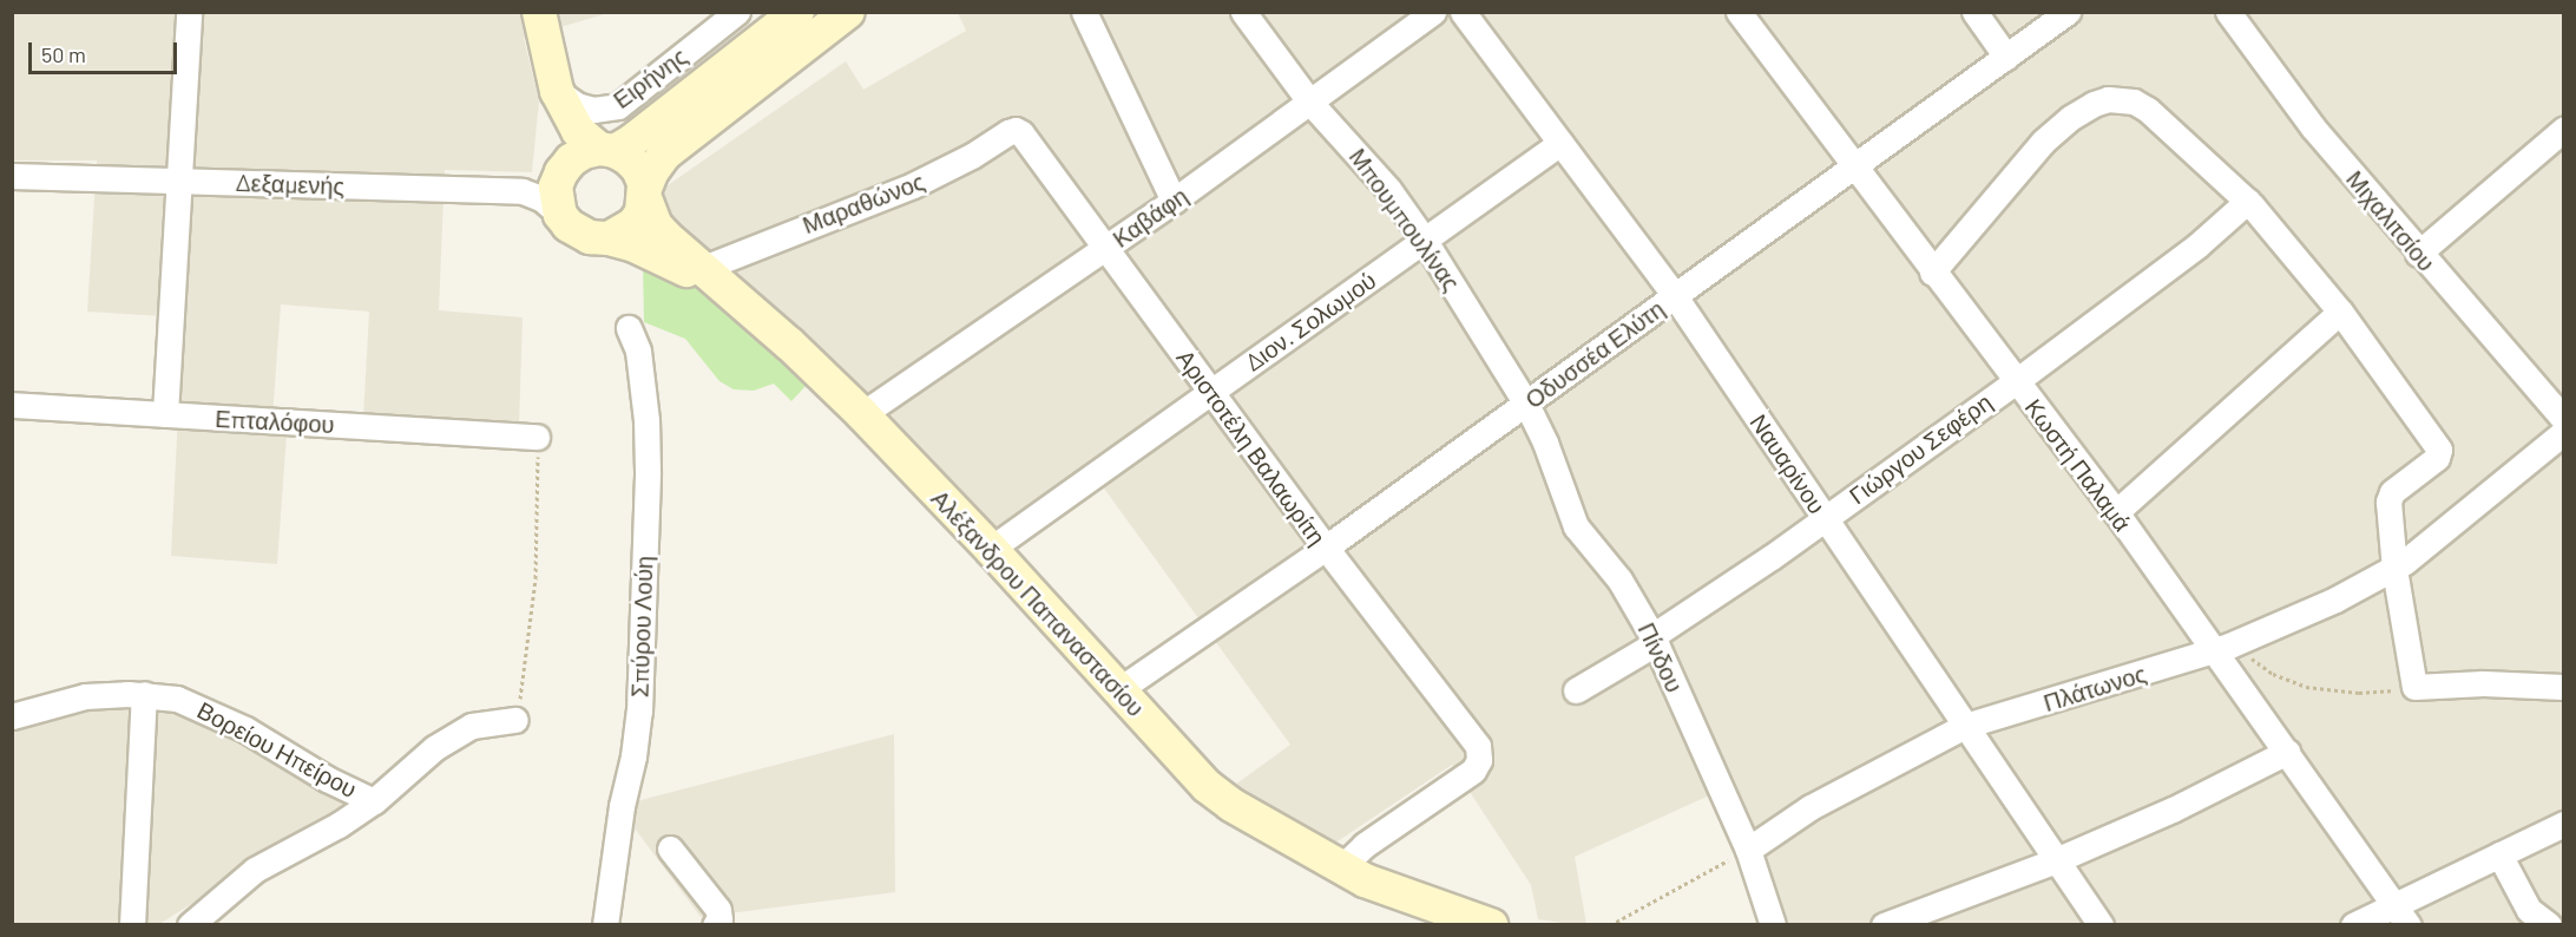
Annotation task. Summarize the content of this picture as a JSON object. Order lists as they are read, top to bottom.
{
  "streets": {
    "street": [
      "Ειρήνης",
      "Δεξαμενής",
      "Μαραθώνος",
      "Καβάφη",
      "Μπουμπουλίνας",
      "Μιχαλιτσίου",
      "Διον. Σολωμού",
      "Οδυσσέα Ελύτη",
      "Επταλόφου",
      "Αριστοτέλη Βαλαωρίτη",
      "Γιώργου Σεφέρη",
      "Ναυαρίνου",
      "Κωστή Παλαμά",
      "Αλέξανδρου Παπαναστασίου",
      "Σπύρου Λούη",
      "Πίνδου",
      "Πλάτωνος",
      "Βορείου Ηπείρου"
    ]
  },
  "crossings": [
    ["Δεξαμενής", "Αλέξανδρου Παπαναστασίου"],
    ["Μαραθώνος", "Αριστοτέλη Βαλαωρίτη"],
    ["Μαραθώνος", "Αλέξανδρου Παπαναστασίου"],
    ["Καβάφη", "Μπουμπουλίνας"],
    ["Καβάφη", "Αριστοτέλη Βαλαωρίτη"],
    ["Καβάφη", "Αλέξανδρου Παπαναστασίου"],
    ["Μπουμπουλίνας", "Διον. Σολωμού"],
    ["Μπουμπουλίνας", "Οδυσσέα Ελύτη"],
    ["Μπουμπουλίνας", "Πίνδου"],
    ["Διον. Σολωμού", "Αριστοτέλη Βαλαωρίτη"],
    ["Διον. Σολωμού", "Ναυαρίνου"],
    ["Διον. Σολωμού", "Αλέξανδρου Παπαναστασίου"],
    ["Οδυσσέα Ελύτη", "Αριστοτέλη Βαλαωρίτη"],
    ["Οδυσσέα Ελύτη", "Ναυαρίνου"],
    ["Οδυσσέα Ελύτη", "Κωστή Παλαμά"],
    ["Οδυσσέα Ελύτη", "Αλέξανδρου Παπαναστασίου"],
    ["Οδυσσέα Ελύτη", "Πίνδου"],
    ["Αριστοτέλη Βαλαωρίτη", "Αλέξανδρου Παπαναστασίου"],
    ["Γιώργου Σεφέρη", "Ναυαρίνου"],
    ["Γιώργου Σεφέρη", "Κωστή Παλαμά"],
    ["Γιώργου Σεφέρη", "Πίνδου"],
    ["Ναυαρίνου", "Πλάτωνος"],
    ["Κωστή Παλαμά", "Πλάτωνος"],
    ["Πίνδου", "Πλάτωνος"]
  ],
  "scale_bar": "50 m"
}
